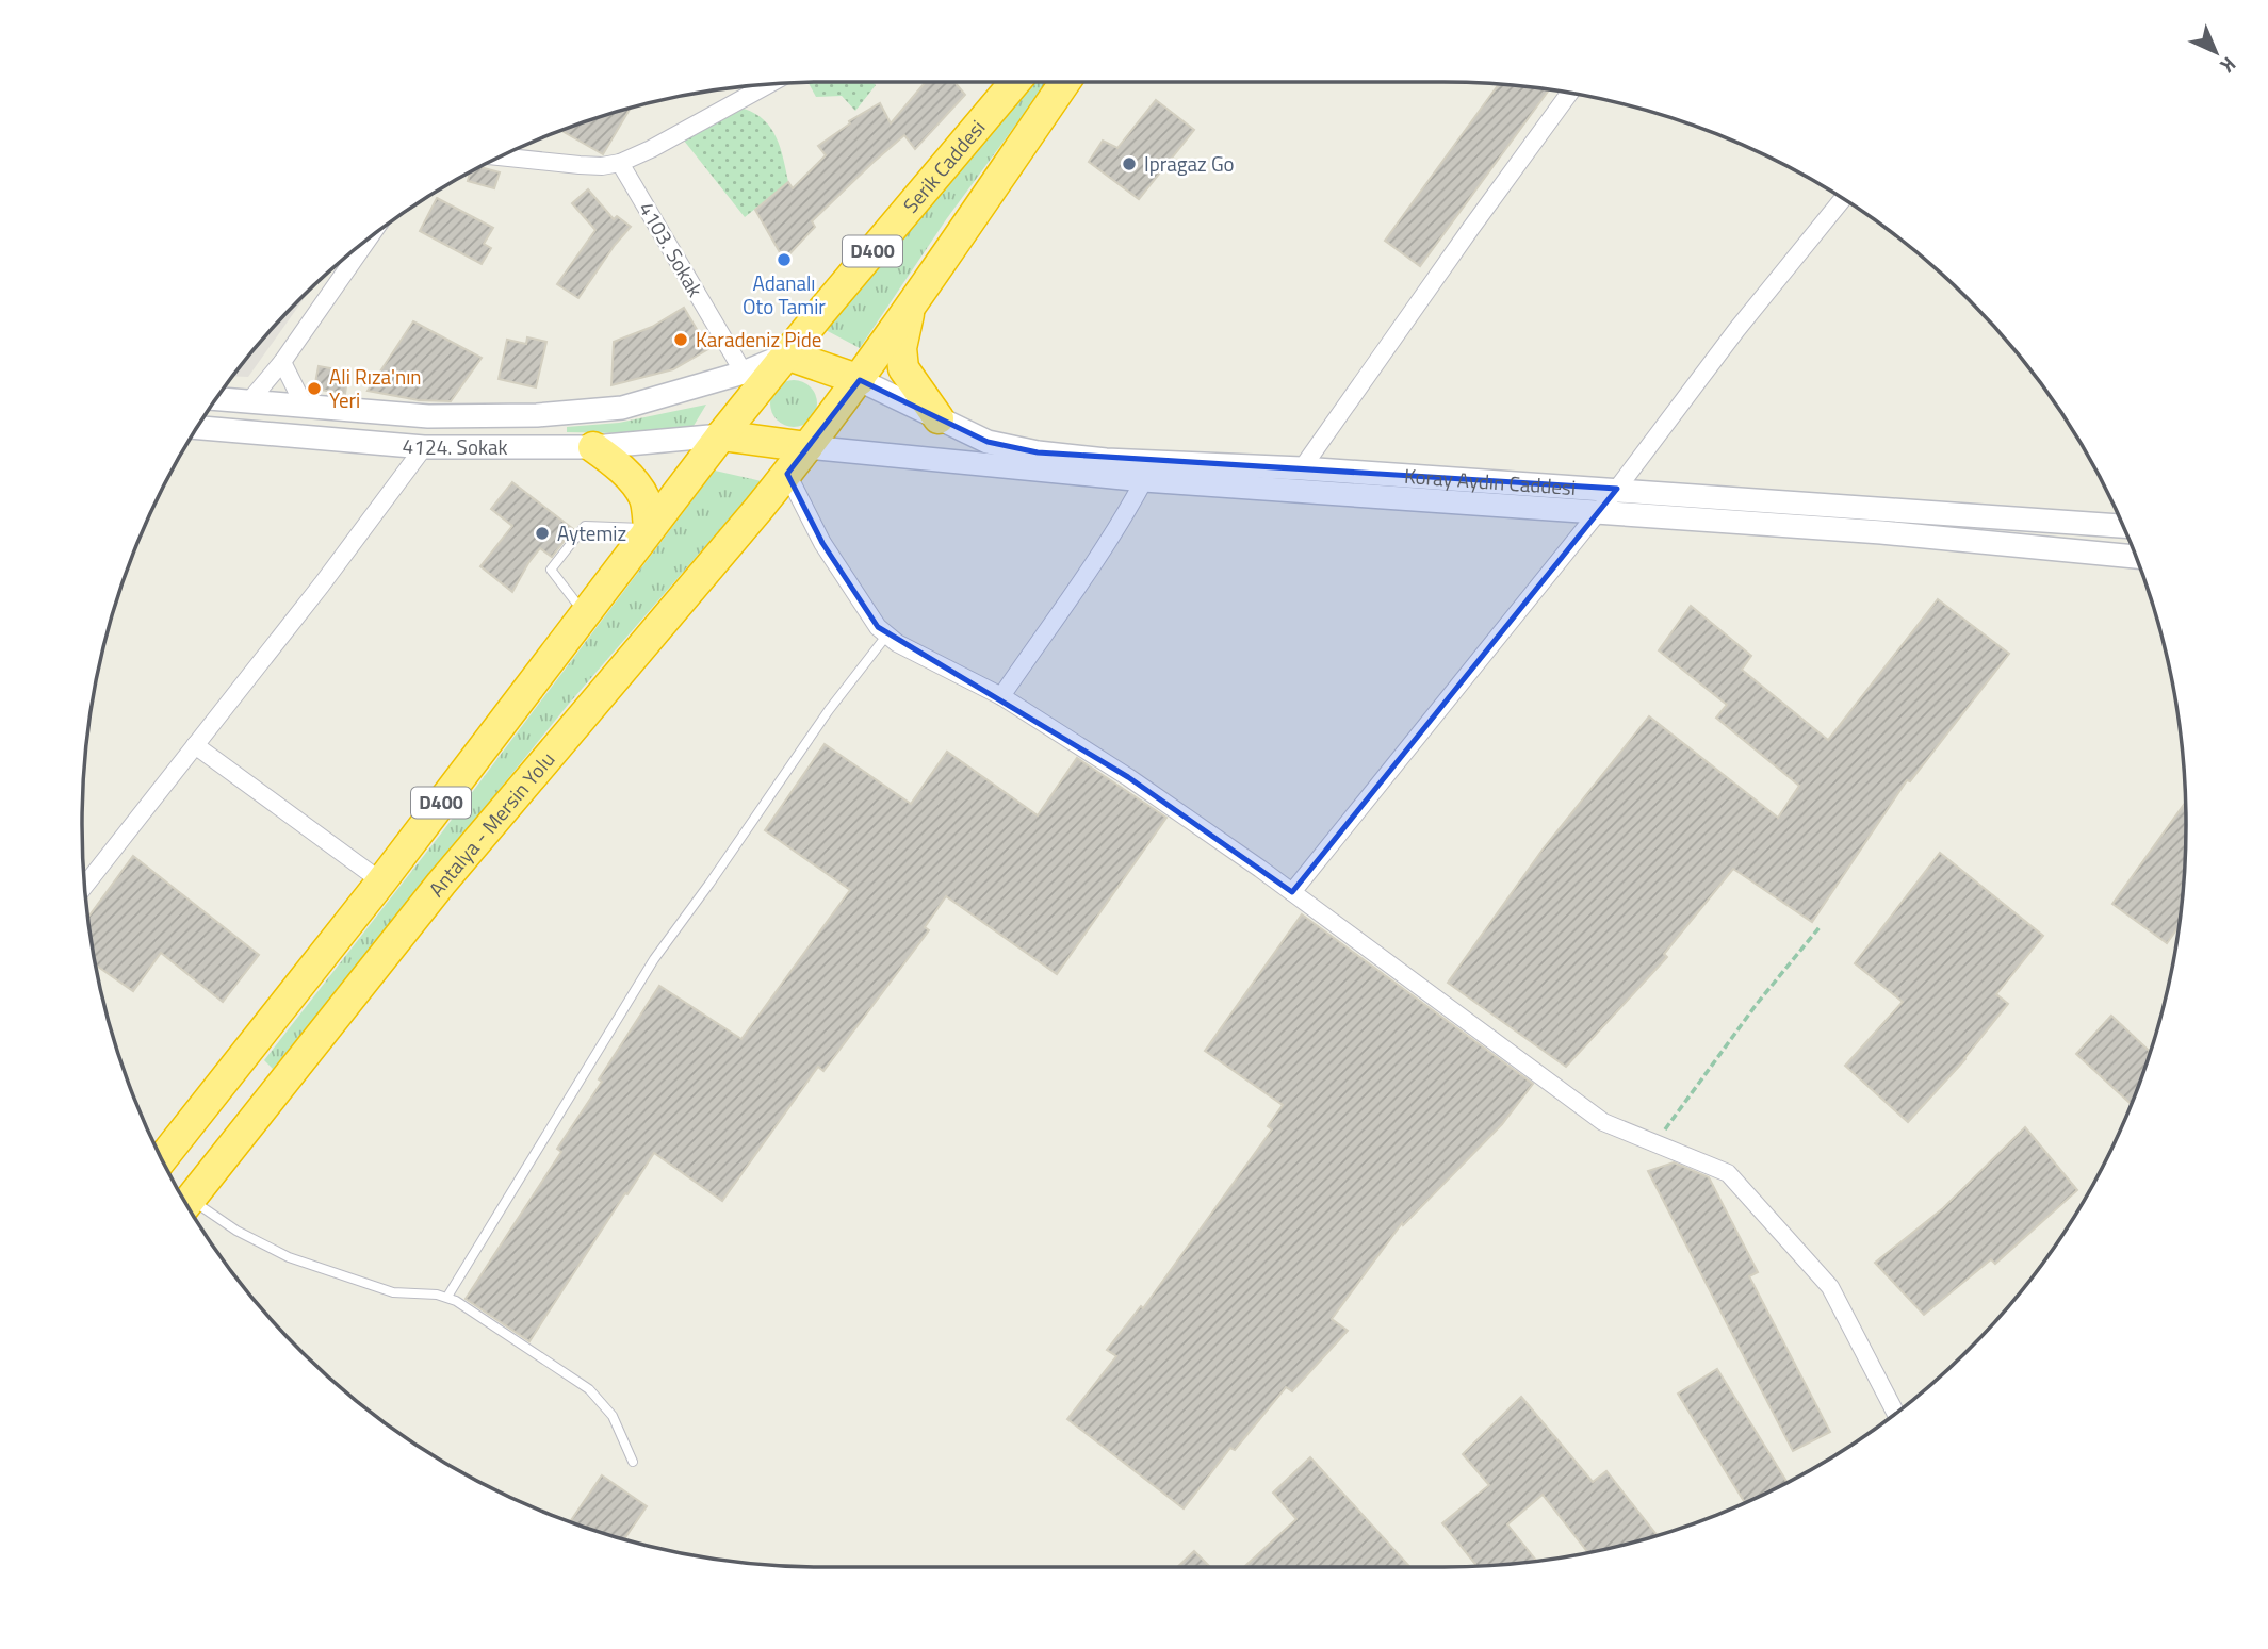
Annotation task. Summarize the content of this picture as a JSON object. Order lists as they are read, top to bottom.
{
  "streets": {
    "highway": ["Serik Caddesi", "D400", "Antalya - Mersin Yolu"],
    "main road": ["4124. Sokak", "Koray Aydın Caddesi"],
    "street": ["4103. Sokak"]
  },
  "crossings": [
    ["Serik Caddesi", "D400"],
    ["Serik Caddesi", "4124. Sokak"],
    ["D400", "4124. Sokak"],
    ["D400", "Koray Aydın Caddesi"],
    ["D400", "Antalya - Mersin Yolu"]
  ],
  "places": [
    "Ipragaz Go",
    "Adanalı Oto Tamir",
    "Karadeniz Pide",
    "Ali Rıza'nın Yeri",
    "Aytemiz"
  ],
  "north": "bottom right"
}
